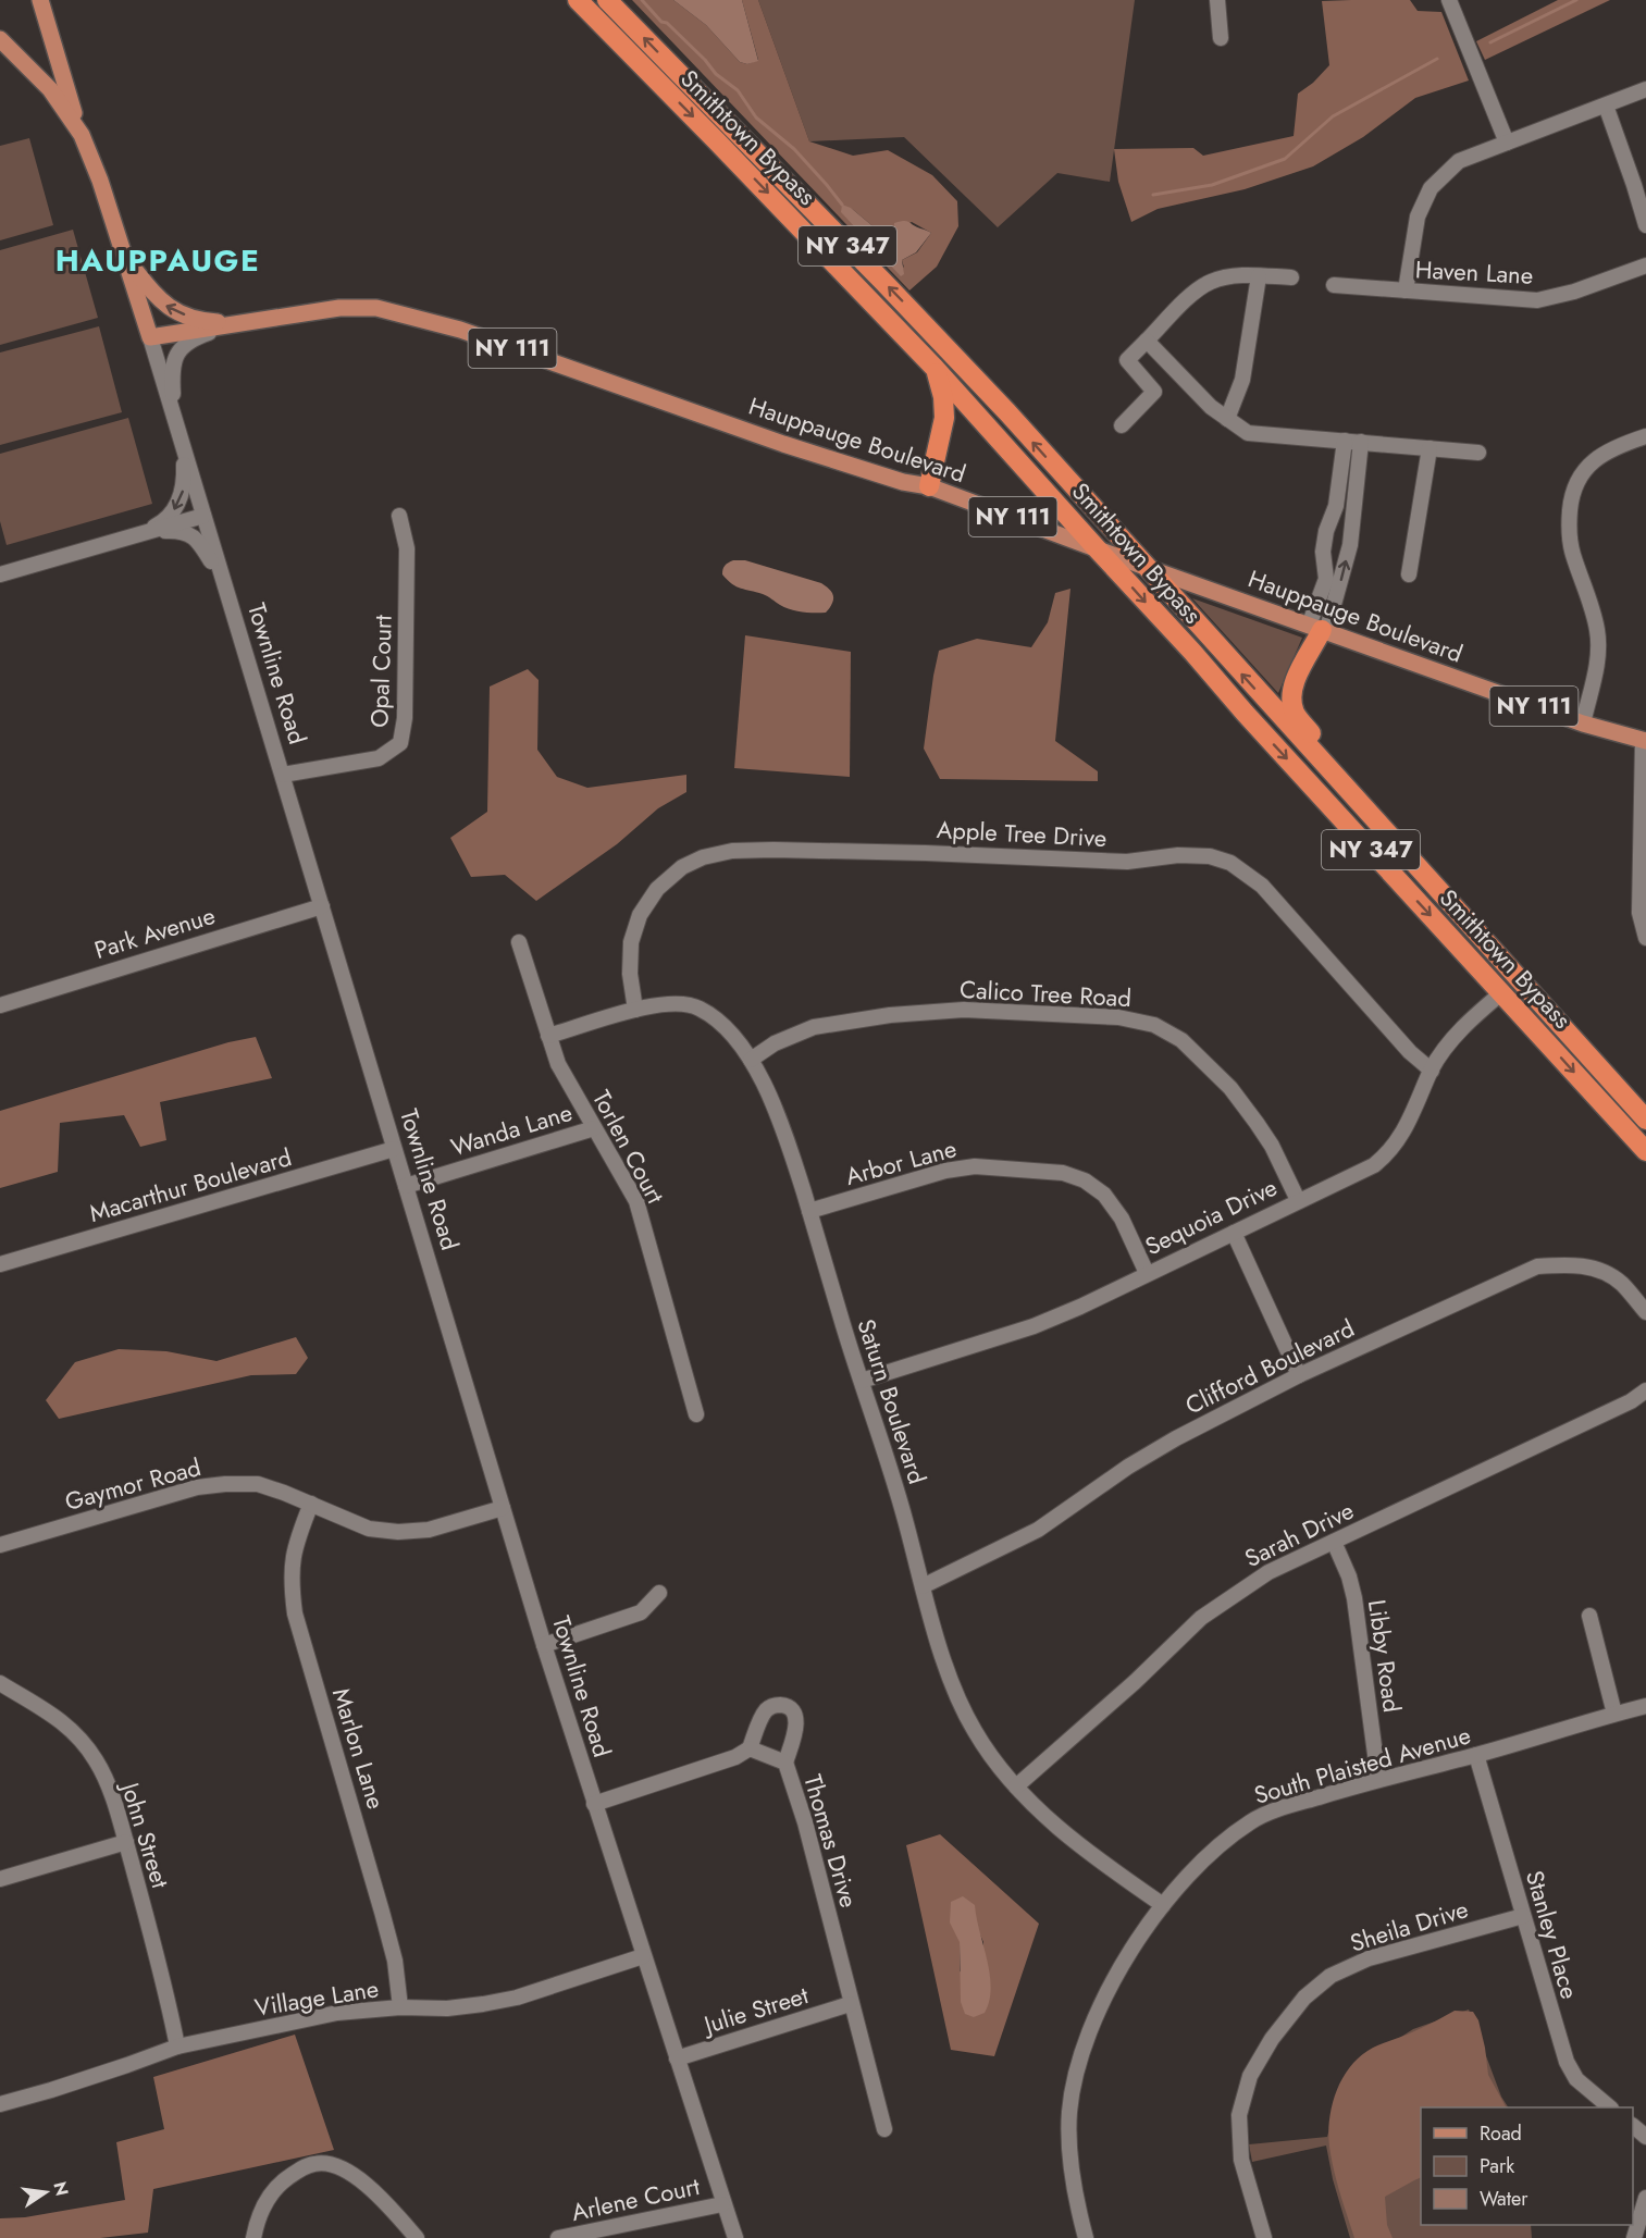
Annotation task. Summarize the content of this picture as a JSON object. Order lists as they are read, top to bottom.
{
  "streets": {
    "highway": ["Smithtown Bypass", "NY 347"],
    "main road": ["NY 111", "Hauppauge Boulevard", "Townline Road"],
    "street": [
      "Haven Lane",
      "Opal Court",
      "Apple Tree Drive",
      "Park Avenue",
      "Calico Tree Road",
      "Wanda Lane",
      "Torlen Court",
      "Arbor Lane",
      "Macarthur Boulevard",
      "Sequoia Drive",
      "Clifford Boulevard",
      "Saturn Boulevard",
      "Gaymor Road",
      "Sarah Drive",
      "Libby Road",
      "Marlon Lane",
      "South Plaisted Avenue",
      "John Street",
      "Thomas Drive",
      "Sheila Drive",
      "Stanley Place",
      "Village Lane",
      "Julie Street",
      "Arlene Court"
    ]
  },
  "crossings": [
    ["Smithtown Bypass", "Hauppauge Boulevard"],
    ["Smithtown Bypass", "Sequoia Drive"],
    ["NY 111", "Hauppauge Boulevard"],
    ["NY 111", "Townline Road"],
    ["Hauppauge Boulevard", "Townline Road"],
    ["Opal Court", "Townline Road"],
    ["Townline Road", "Park Avenue"],
    ["Townline Road", "Wanda Lane"],
    ["Townline Road", "Macarthur Boulevard"],
    ["Townline Road", "Gaymor Road"],
    ["Townline Road", "Village Lane"],
    ["Townline Road", "Julie Street"],
    ["Townline Road", "Arlene Court"],
    ["Apple Tree Drive", "Sequoia Drive"],
    ["Apple Tree Drive", "Saturn Boulevard"],
    ["Calico Tree Road", "Sequoia Drive"],
    ["Calico Tree Road", "Saturn Boulevard"],
    ["Wanda Lane", "Torlen Court"],
    ["Torlen Court", "Saturn Boulevard"],
    ["Arbor Lane", "Sequoia Drive"],
    ["Arbor Lane", "Saturn Boulevard"],
    ["Sequoia Drive", "Saturn Boulevard"],
    ["Clifford Boulevard", "Saturn Boulevard"],
    ["Saturn Boulevard", "Sarah Drive"],
    ["Saturn Boulevard", "South Plaisted Avenue"],
    ["Gaymor Road", "Marlon Lane"],
    ["Sarah Drive", "Libby Road"],
    ["Libby Road", "South Plaisted Avenue"],
    ["Marlon Lane", "Village Lane"],
    ["South Plaisted Avenue", "Stanley Place"],
    ["John Street", "Village Lane"],
    ["Thomas Drive", "Julie Street"],
    ["Sheila Drive", "Stanley Place"]
  ],
  "districts": ["HAUPPAUGE"],
  "legend": ["Road", "Park", "Water"],
  "north": "right"
}
